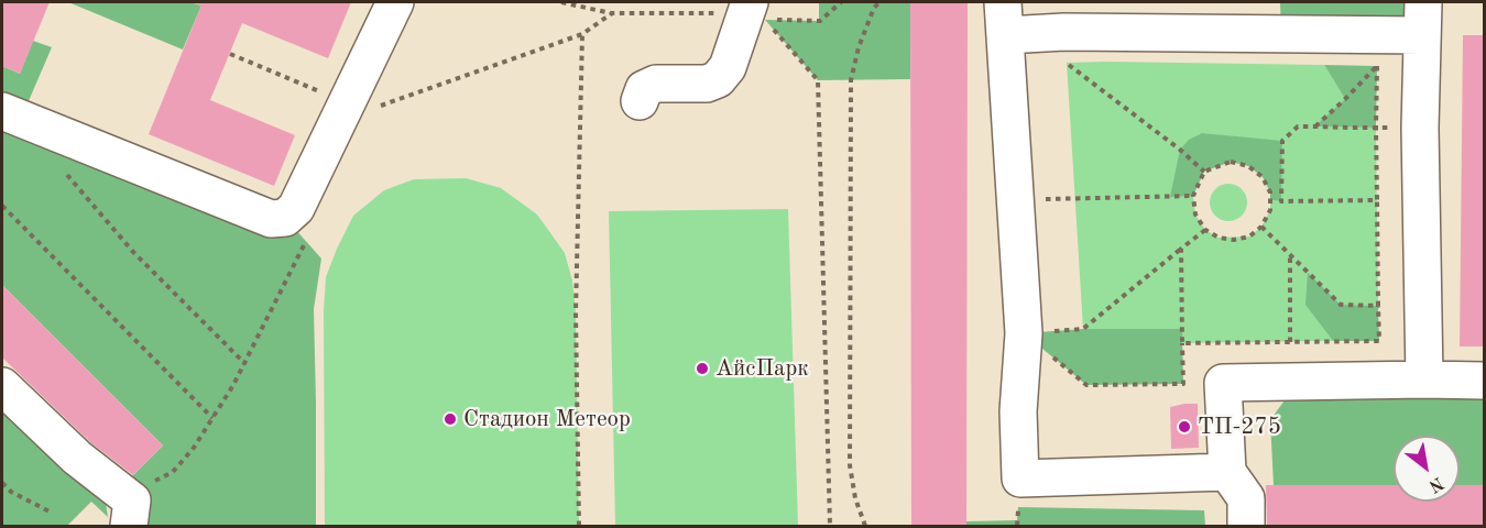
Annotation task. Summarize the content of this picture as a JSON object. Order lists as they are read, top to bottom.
{
  "places": ["АйсПарк", "Стадион Метеор", "ТП-275"],
  "north": "bottom right"
}
